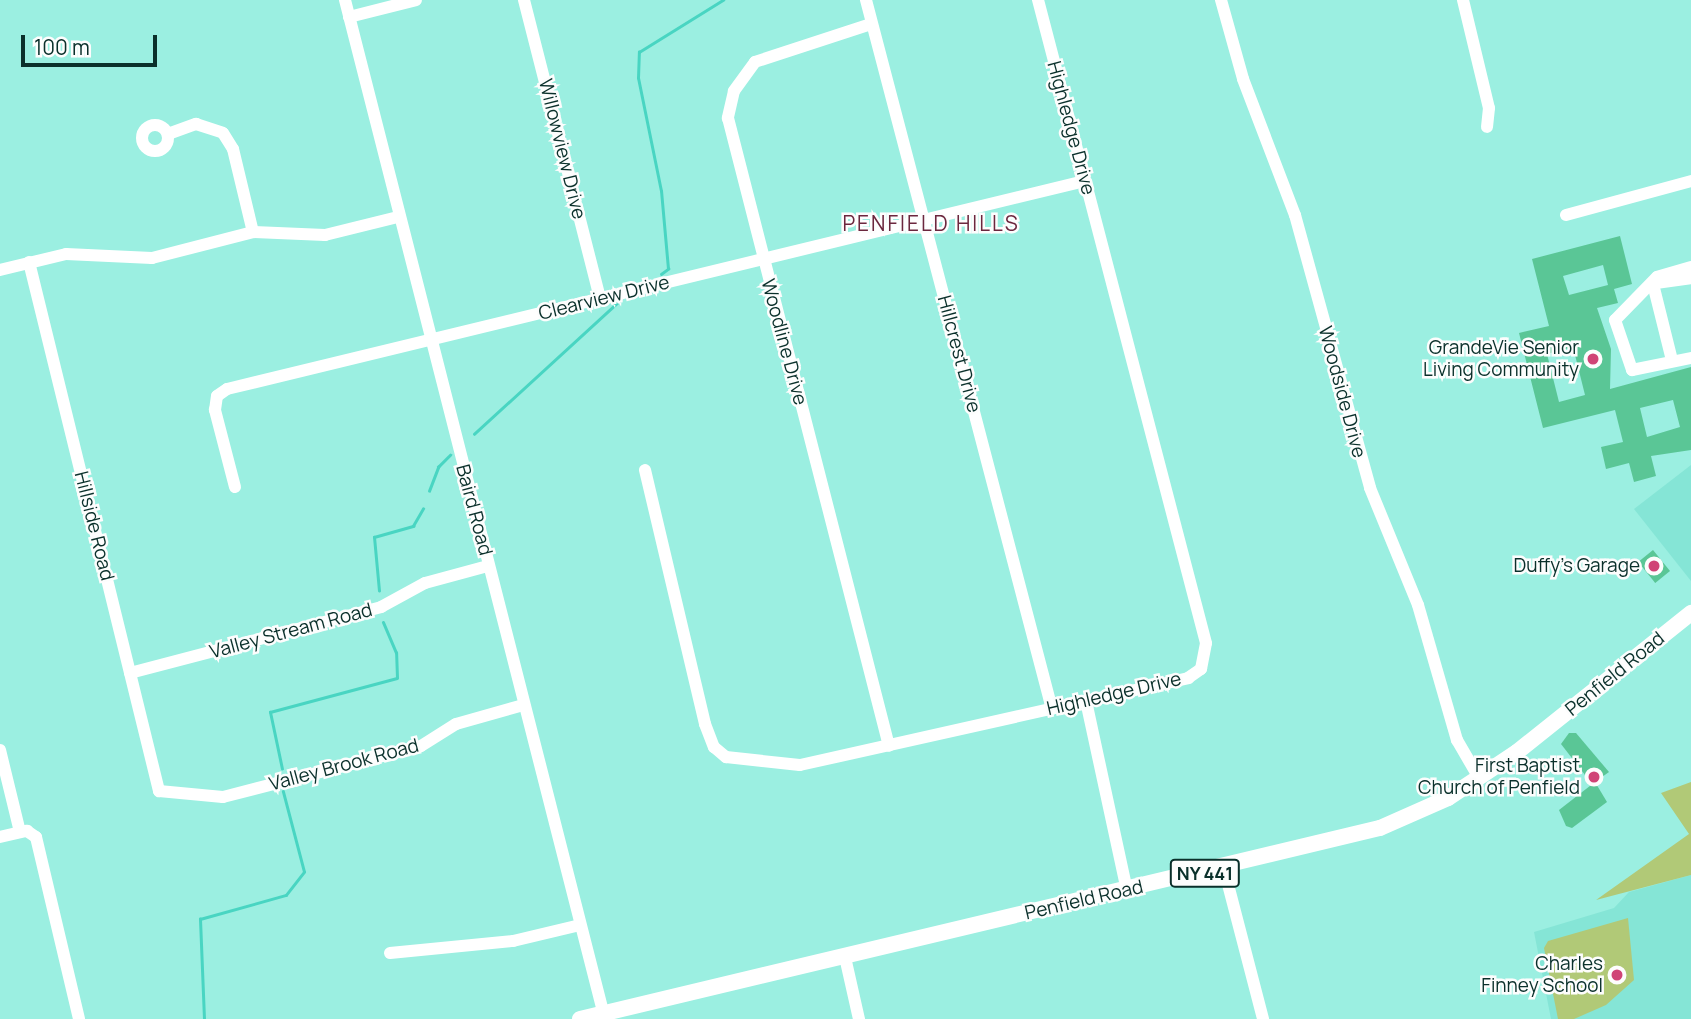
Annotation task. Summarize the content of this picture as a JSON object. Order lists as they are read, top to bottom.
{
  "streets": {
    "main road": ["Penfield Road", "NY 441"],
    "street": [
      "Highledge Drive",
      "Willowview Drive",
      "Clearview Drive",
      "Woodline Drive",
      "Hillcrest Drive",
      "Woodside Drive",
      "Baird Road",
      "Hillside Road",
      "Valley Stream Road",
      "Valley Brook Road"
    ]
  },
  "crossings": [
    ["Highledge Drive", "Clearview Drive"],
    ["Highledge Drive", "Woodline Drive"],
    ["Highledge Drive", "Hillcrest Drive"],
    ["Willowview Drive", "Clearview Drive"],
    ["Clearview Drive", "Woodline Drive"],
    ["Clearview Drive", "Hillcrest Drive"],
    ["Clearview Drive", "Baird Road"],
    ["Woodline Drive", "Hillcrest Drive"],
    ["Woodside Drive", "Penfield Road"],
    ["Baird Road", "Valley Stream Road"],
    ["Baird Road", "Penfield Road"],
    ["Baird Road", "Valley Brook Road"],
    ["Hillside Road", "Valley Stream Road"],
    ["Hillside Road", "Valley Brook Road"]
  ],
  "districts": ["PENFIELD HILLS"],
  "places": [
    "GrandeVie Senior Living Community",
    "Duffy's Garage",
    "First Baptist Church of Penfield",
    "Charles Finney School"
  ],
  "scale_bar": "100 m"
}
